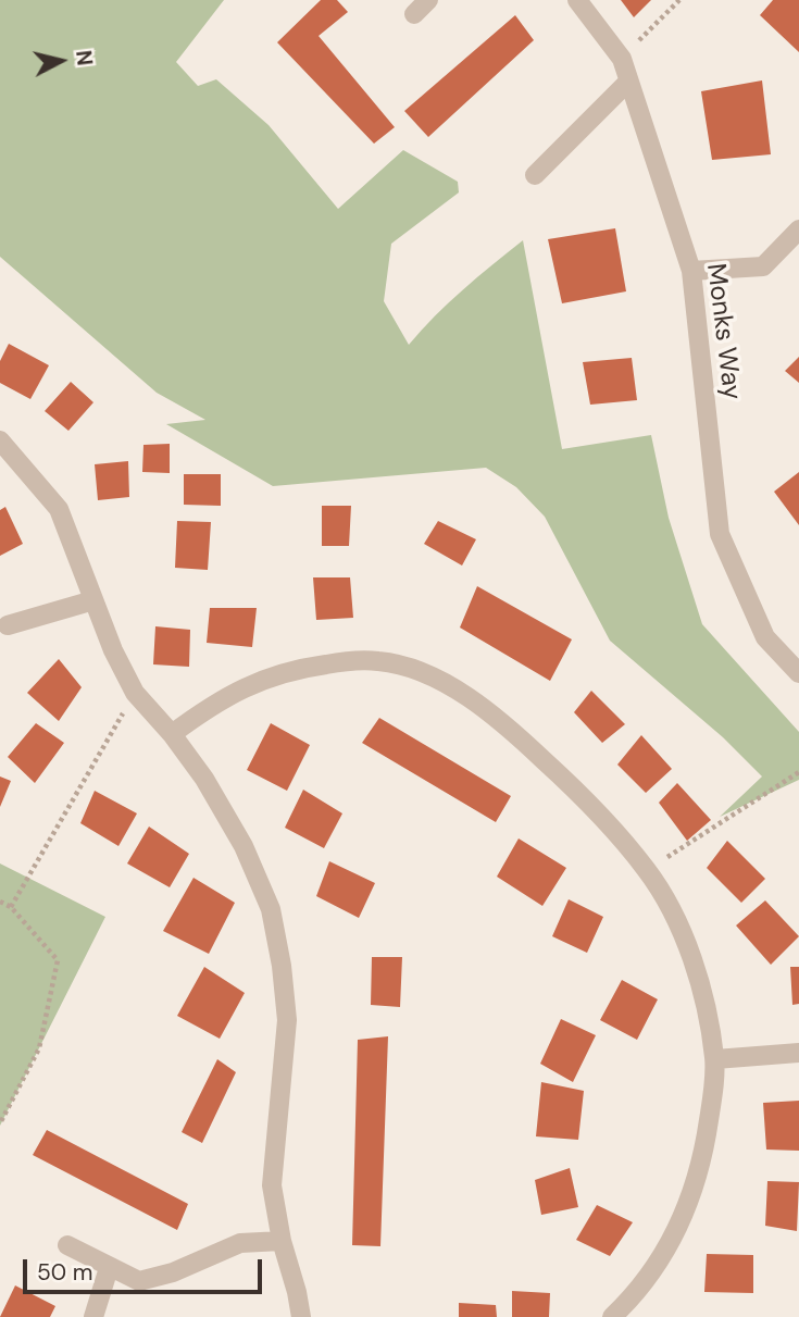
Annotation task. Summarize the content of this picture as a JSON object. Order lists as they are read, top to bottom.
{
  "streets": {
    "street": ["Monks Way"]
  },
  "scale_bar": "50 m",
  "north": "right"
}
